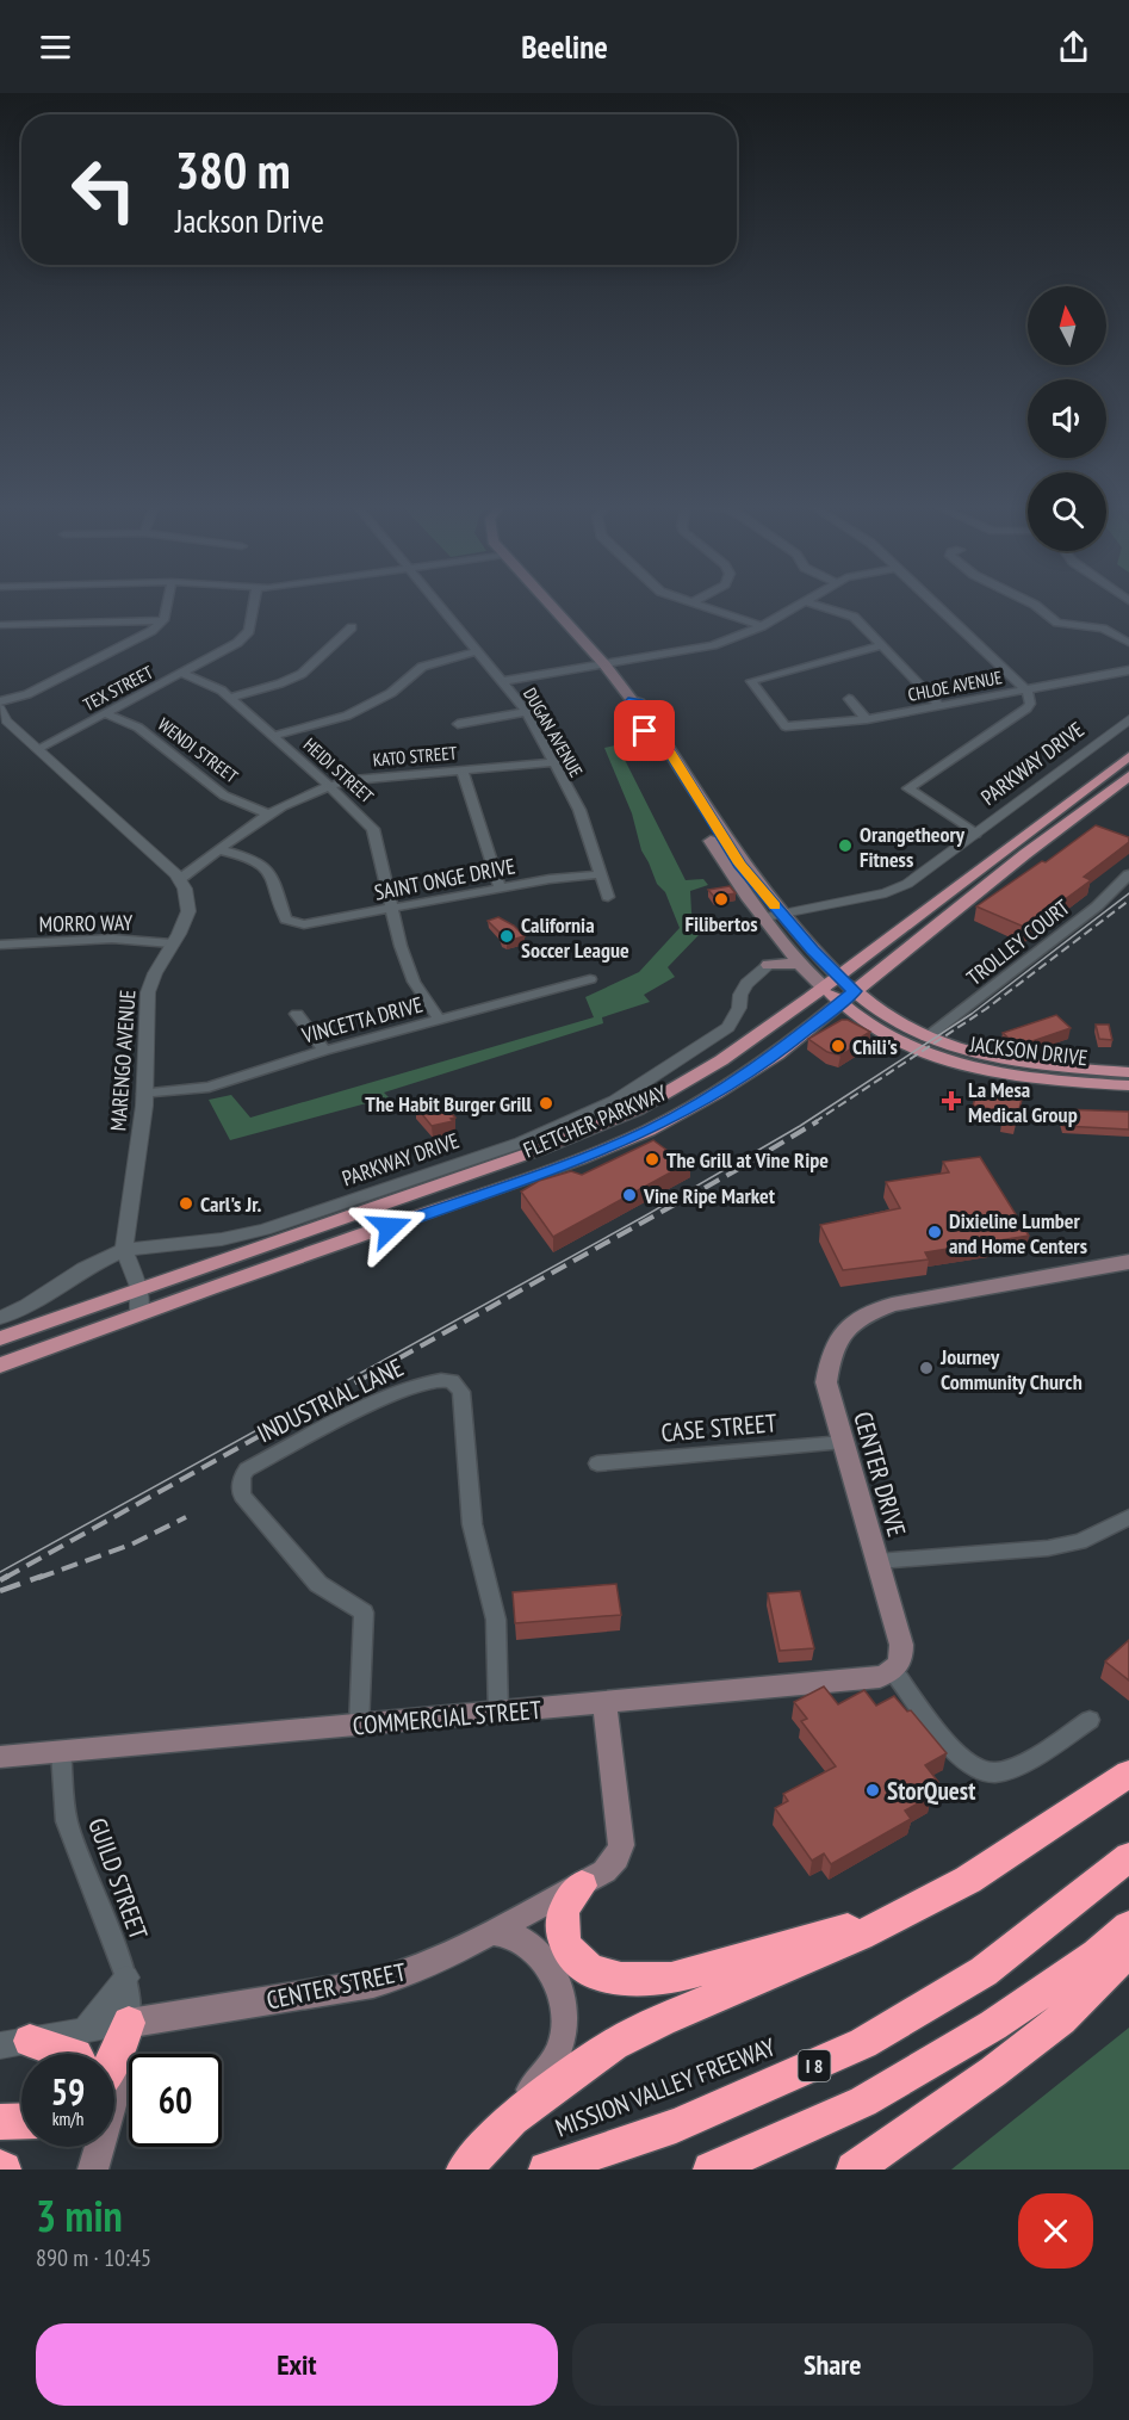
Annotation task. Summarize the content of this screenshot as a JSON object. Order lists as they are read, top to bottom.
{
  "streets": {
    "highway": ["I 8", "MISSION VALLEY FREEWAY"],
    "main road": [
      "JACKSON DRIVE",
      "FLETCHER PARKWAY",
      "CENTER DRIVE",
      "COMMERCIAL STREET",
      "CENTER STREET"
    ],
    "street": [
      "CHLOE AVENUE",
      "TEX STREET",
      "DUGAN AVENUE",
      "WENDI STREET",
      "KATO STREET",
      "PARKWAY DRIVE",
      "HEIDI STREET",
      "SAINT ONGE DRIVE",
      "MORRO WAY",
      "TROLLEY COURT",
      "VINCETTA DRIVE",
      "MARENGO AVENUE",
      "INDUSTRIAL LANE",
      "CASE STREET",
      "GUILD STREET"
    ]
  },
  "crossings": [
    ["TEX STREET", "WENDI STREET"],
    ["TEX STREET", "HEIDI STREET"],
    ["DUGAN AVENUE", "KATO STREET"],
    ["DUGAN AVENUE", "SAINT ONGE DRIVE"],
    ["WENDI STREET", "KATO STREET"],
    ["KATO STREET", "HEIDI STREET"],
    ["KATO STREET", "SAINT ONGE DRIVE"],
    ["KATO STREET", "MARENGO AVENUE"],
    ["PARKWAY DRIVE", "JACKSON DRIVE"],
    ["PARKWAY DRIVE", "MARENGO AVENUE"],
    ["HEIDI STREET", "SAINT ONGE DRIVE"],
    ["HEIDI STREET", "VINCETTA DRIVE"],
    ["MORRO WAY", "MARENGO AVENUE"],
    ["TROLLEY COURT", "JACKSON DRIVE"],
    ["VINCETTA DRIVE", "MARENGO AVENUE"],
    ["JACKSON DRIVE", "FLETCHER PARKWAY"],
    ["INDUSTRIAL LANE", "COMMERCIAL STREET"],
    ["CASE STREET", "CENTER DRIVE"],
    ["CENTER DRIVE", "COMMERCIAL STREET"],
    ["COMMERCIAL STREET", "GUILD STREET"],
    ["COMMERCIAL STREET", "CENTER STREET"],
    ["GUILD STREET", "CENTER STREET"]
  ],
  "places": {
    "other": [
      "Orangetheory Fitness",
      "Filibertos",
      "California Soccer League",
      "Chili's",
      "The Habit Burger Grill",
      "The Grill at Vine Ripe",
      "Vine Ripe Market",
      "Carl's Jr.",
      "Dixieline Lumber and Home Centers",
      "Journey Community Church",
      "StorQuest"
    ],
    "health": ["La Mesa Medical Group"]
  },
  "north": "top",
  "page": {
    "header": "Beeline",
    "turn": ["380 m", "Jackson Drive"],
    "speed": "59 km/h",
    "limit": "60",
    "heading": ["3 min", "890 m · 10:45"],
    "buttons": ["Exit", "Share"]
  }
}
